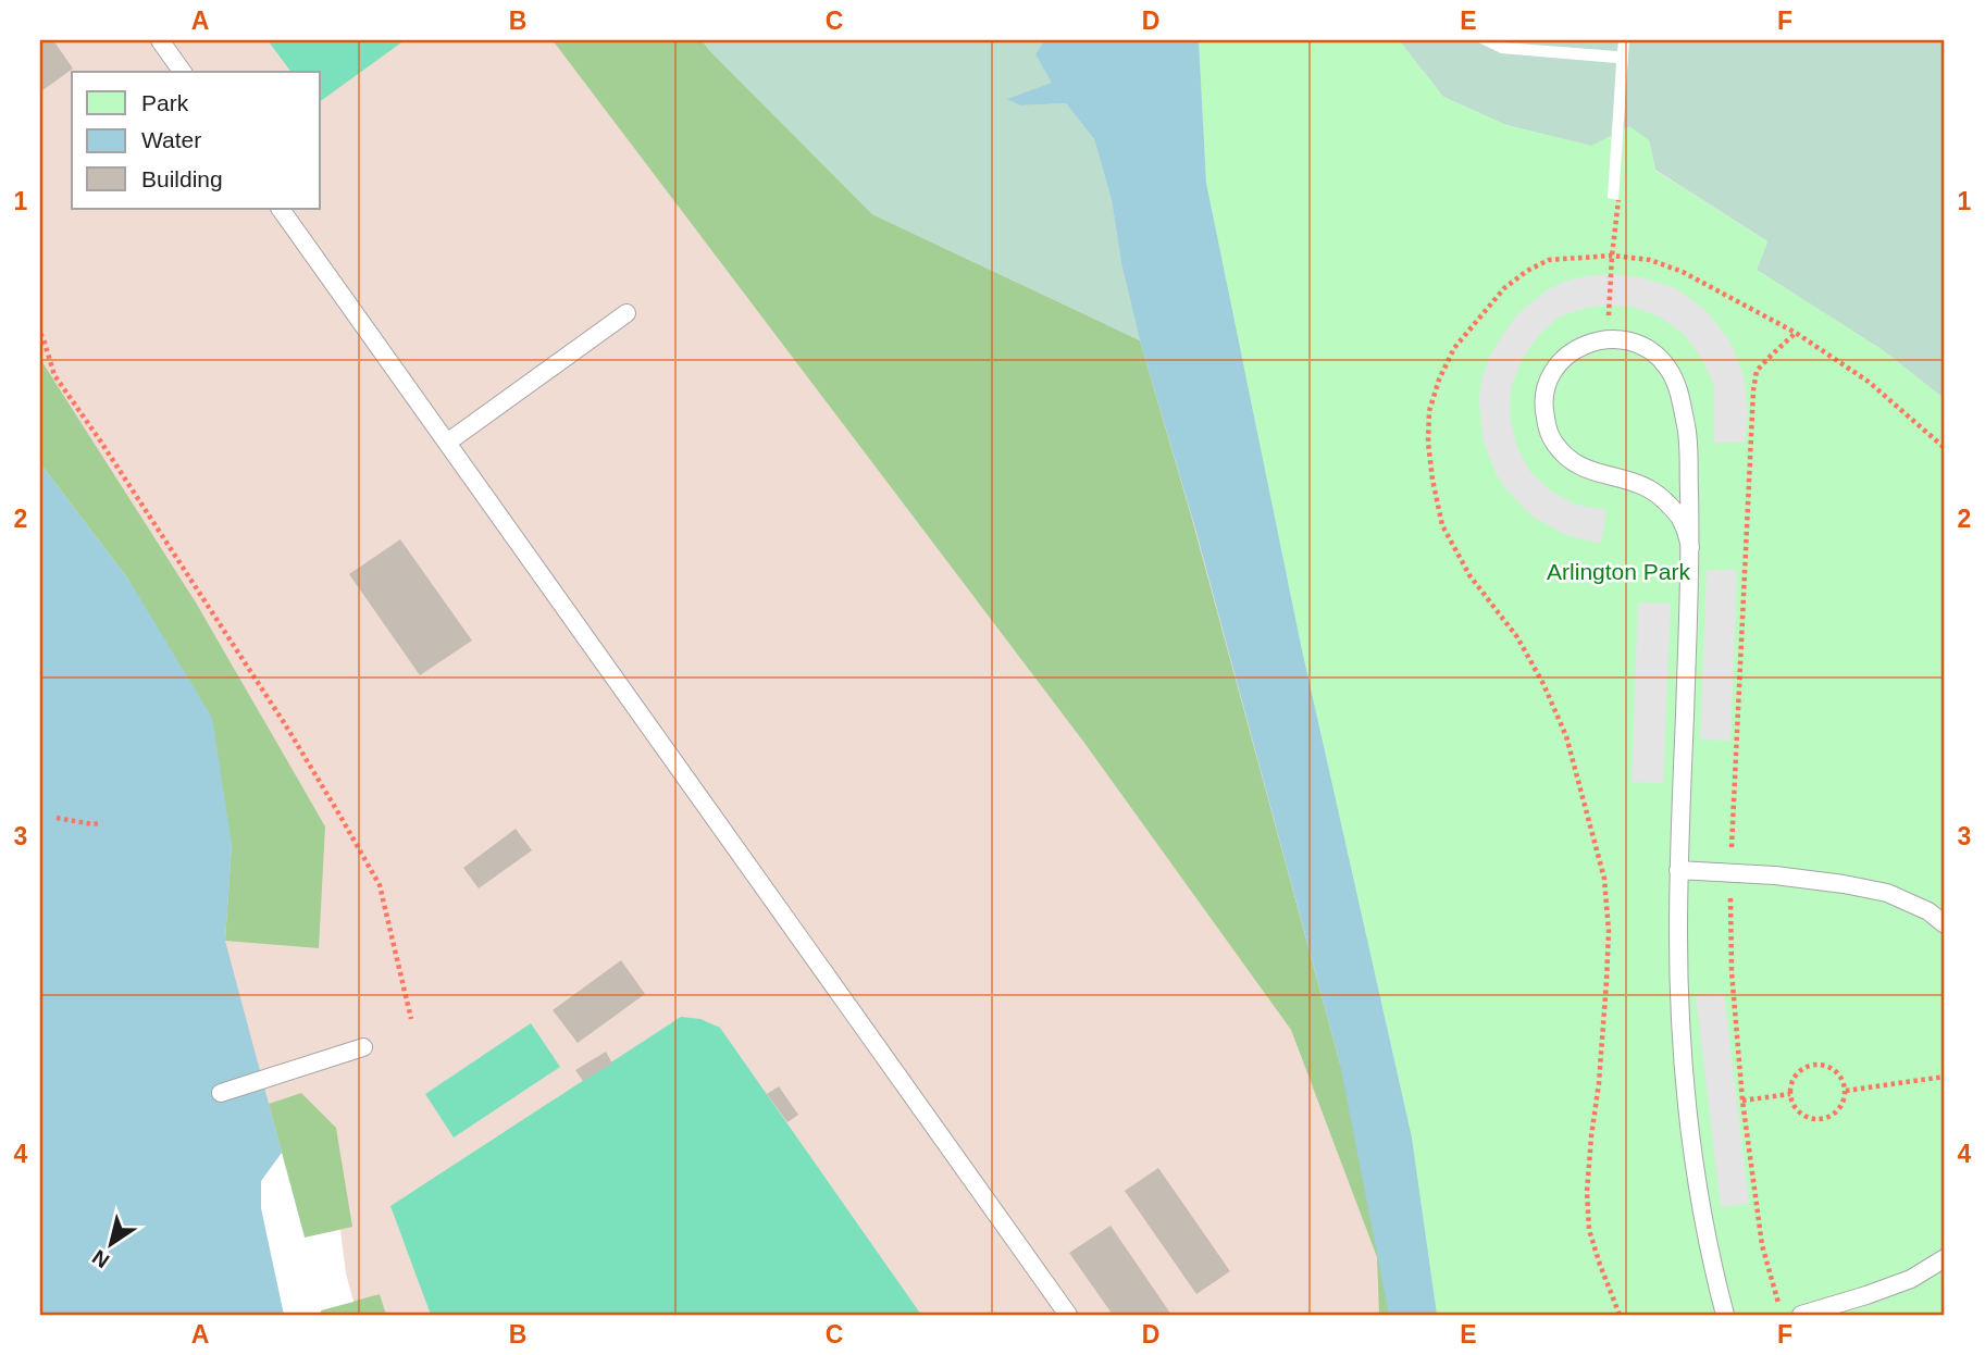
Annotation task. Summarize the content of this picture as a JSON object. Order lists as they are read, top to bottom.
{
  "parks": ["Arlington Park"],
  "legend": ["Park", "Water", "Building"],
  "north": "bottom left",
  "grid": {
    "columns": [
      "A",
      "B",
      "C",
      "D",
      "E",
      "F"
    ],
    "rows": [
      "1",
      "2",
      "3",
      "4"
    ]
  }
}
